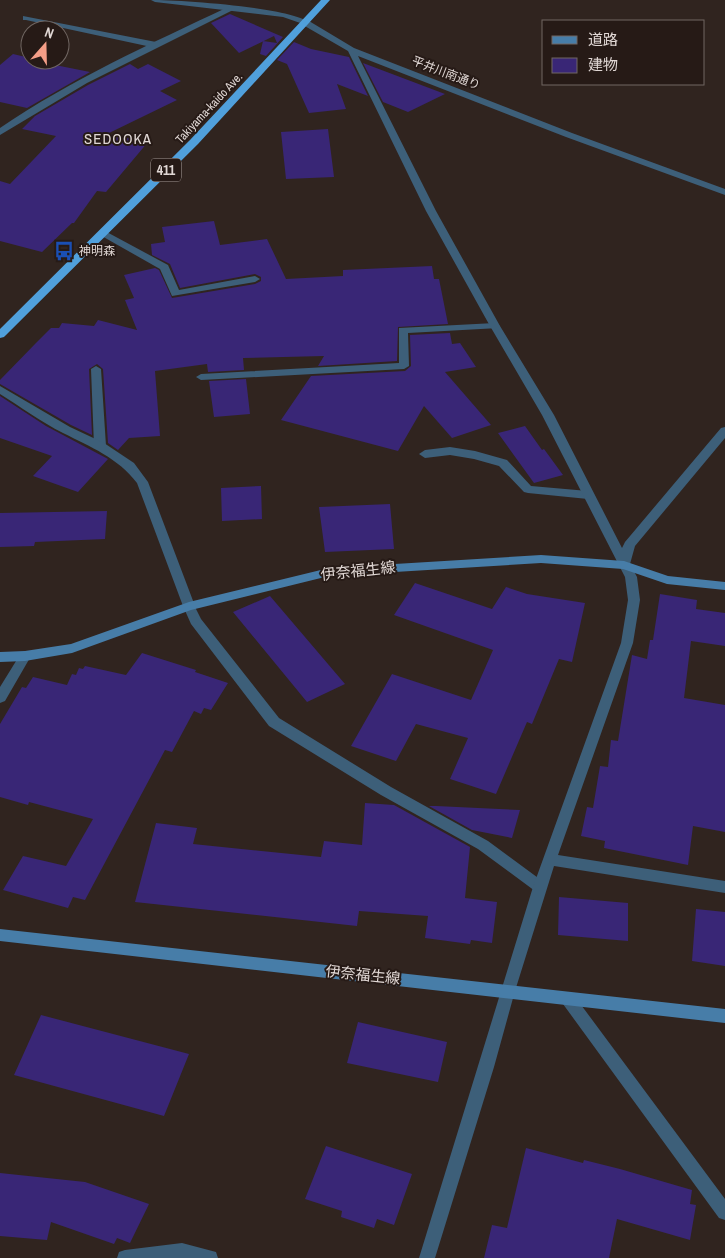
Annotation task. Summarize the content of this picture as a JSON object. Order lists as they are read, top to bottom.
{
  "streets": {
    "highway": ["Takiyama-kaido Ave.", "411"],
    "main road": ["伊奈福生線"],
    "street": ["平井川南通り"]
  },
  "crossings": [
    ["平井川南通り", "Takiyama-kaido Ave."]
  ],
  "districts": ["SEDOOKA"],
  "places": {
    "bus stop": ["神明森"]
  },
  "legend": ["道路", "建物"],
  "north": "top"
}
